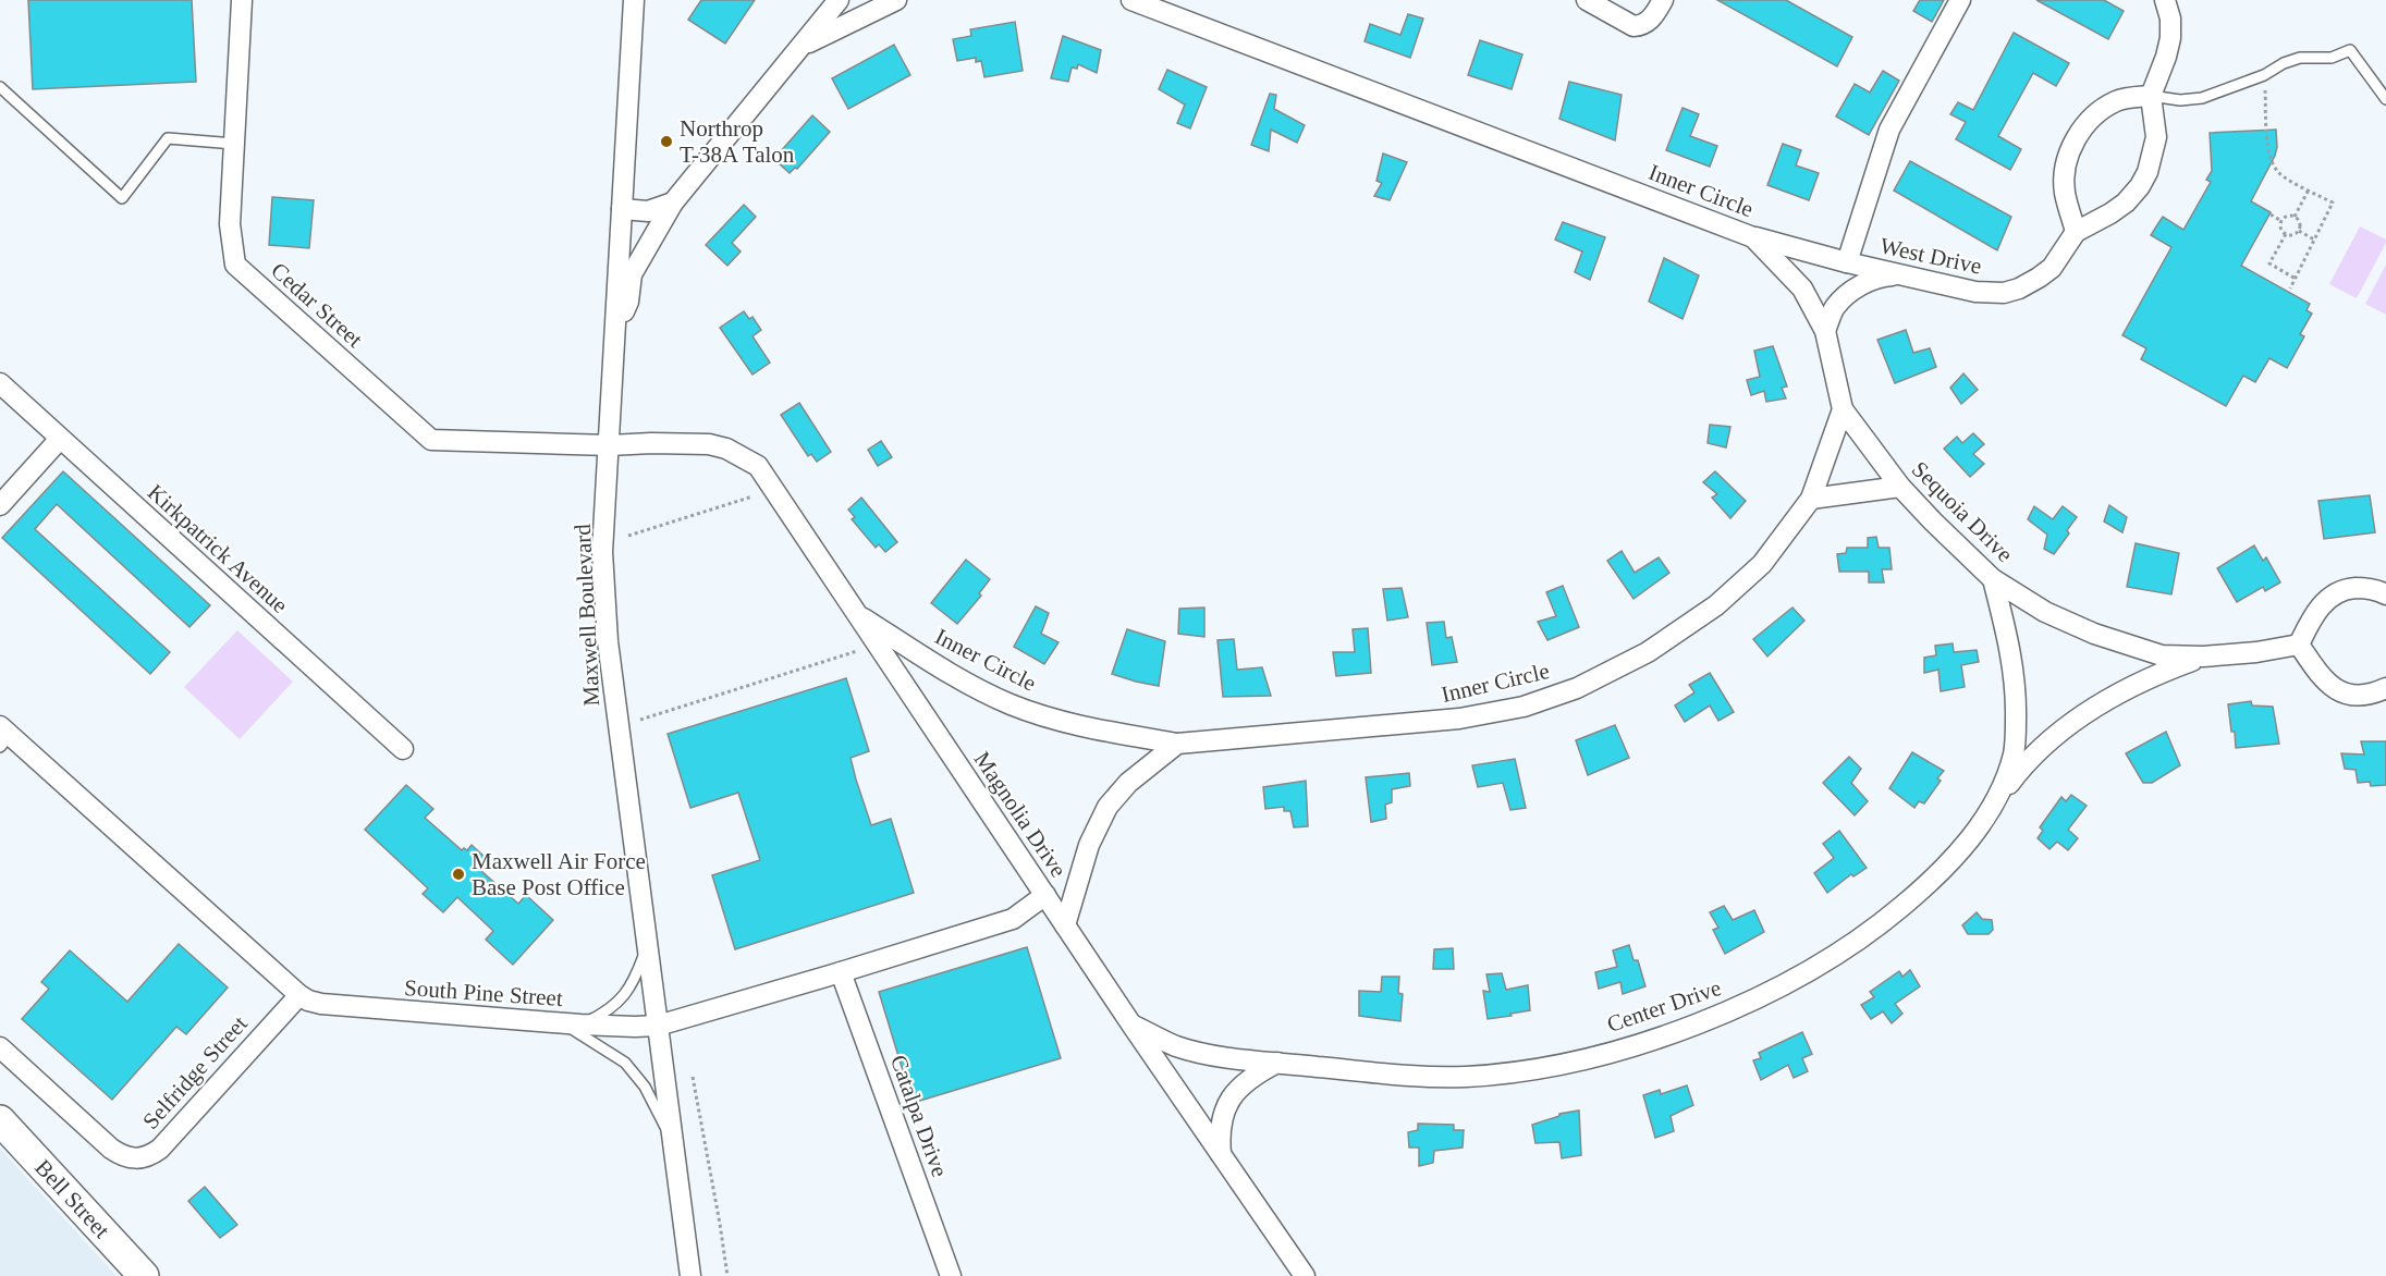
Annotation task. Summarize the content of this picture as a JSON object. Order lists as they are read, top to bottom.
{
  "streets": {
    "main road": ["Bell Street"],
    "street": [
      "Inner Circle",
      "West Drive",
      "Cedar Street",
      "Sequoia Drive",
      "Kirkpatrick Avenue",
      "Maxwell Boulevard",
      "Magnolia Drive",
      "South Pine Street",
      "Center Drive",
      "Selfridge Street",
      "Catalpa Drive"
    ]
  },
  "crossings": [
    ["Inner Circle", "West Drive"],
    ["Inner Circle", "Sequoia Drive"],
    ["Inner Circle", "Magnolia Drive"],
    ["Cedar Street", "Maxwell Boulevard"],
    ["Cedar Street", "Magnolia Drive"],
    ["Sequoia Drive", "Center Drive"],
    ["Maxwell Boulevard", "South Pine Street"],
    ["Magnolia Drive", "South Pine Street"],
    ["Magnolia Drive", "Center Drive"],
    ["South Pine Street", "Selfridge Street"],
    ["South Pine Street", "Catalpa Drive"]
  ],
  "places": ["Northrop T-38A Talon", "Maxwell Air Force Base Post Office"]
}
